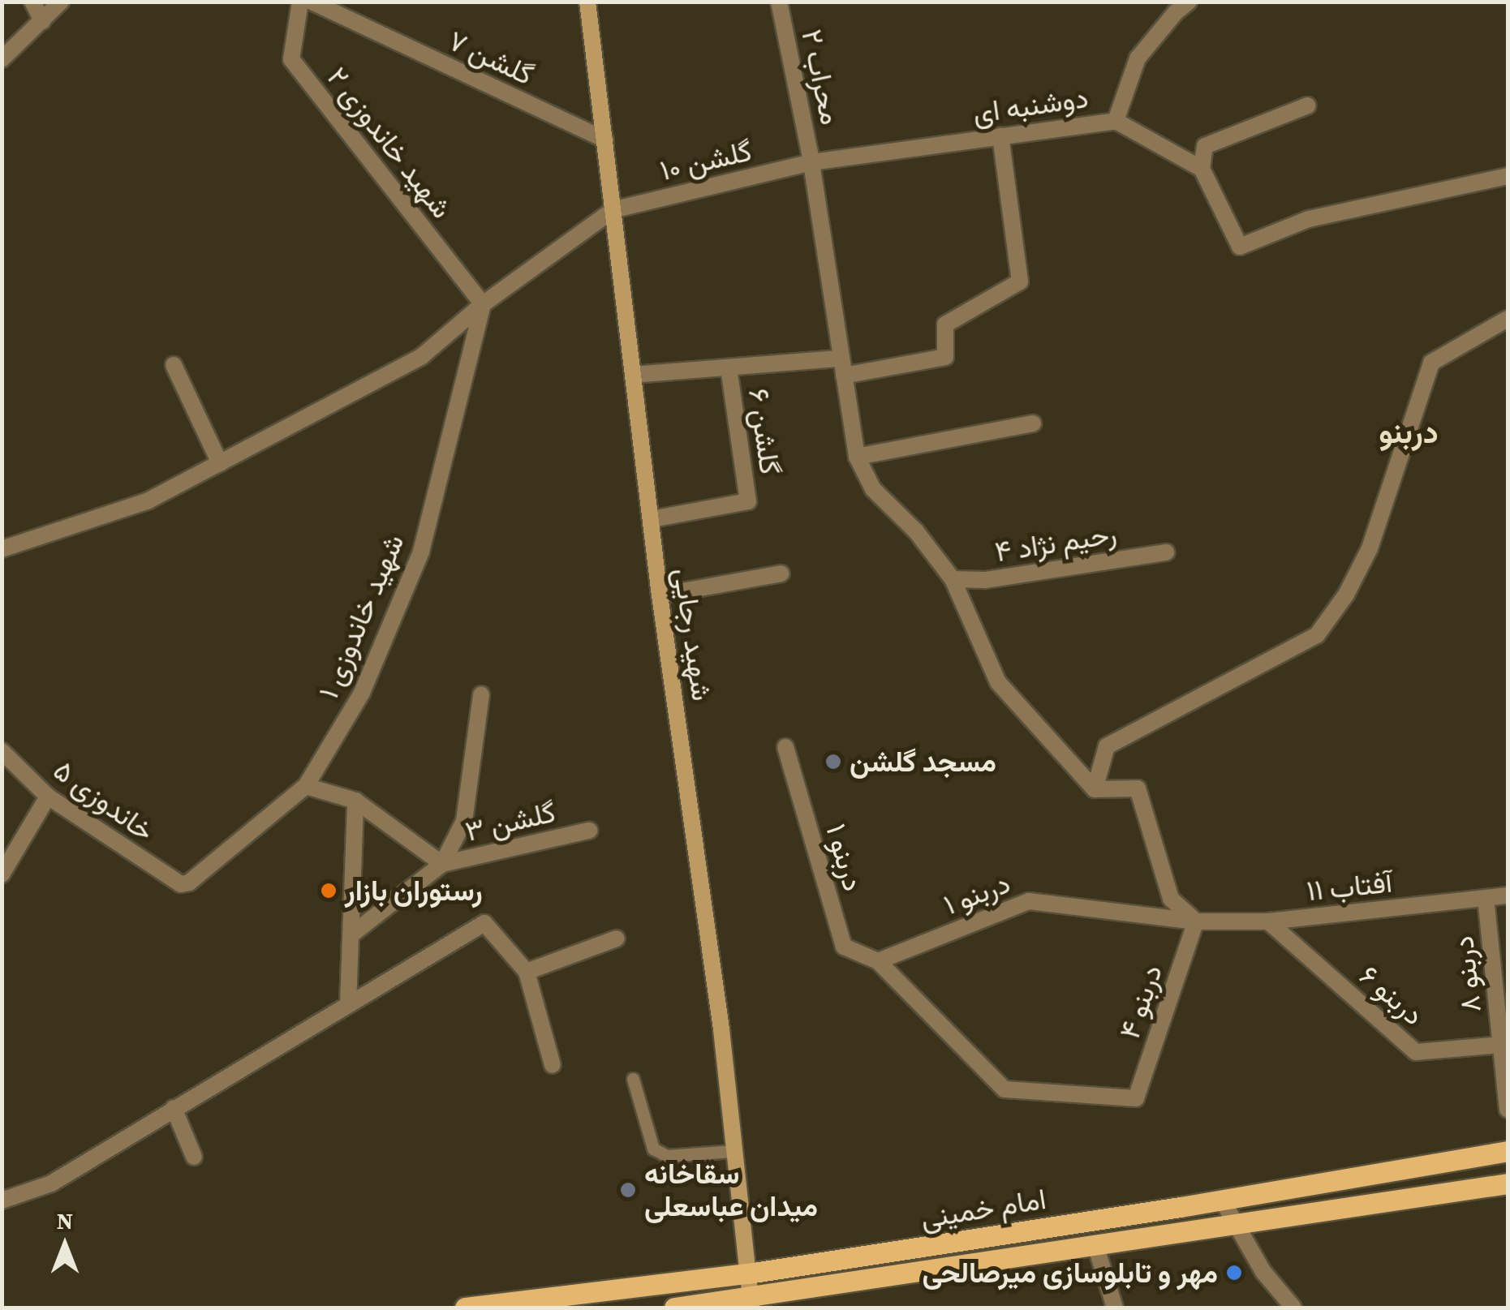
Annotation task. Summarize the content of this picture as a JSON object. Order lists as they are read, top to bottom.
{
  "streets": {
    "main road": ["شهید رجایی", "امام خمینی"],
    "street": [
      "۷ گلشن",
      "۲ محراب",
      "دوشنبه ای",
      "۲ شهید خاندوزی",
      "۱۰ گلشن",
      "۶ گلشن",
      "رحیم نژاد ۴",
      "۱ شهید خاندوزی",
      "خاندوزی ۵",
      "۳ گلشن",
      "۱ دربنو",
      "آفتاب ۱۱",
      "دربنو ۱",
      "۸ دربنو",
      "۶ دربنو",
      "۴ دربنو"
    ]
  },
  "crossings": [
    ["۷ گلشن", "شهید رجایی"],
    ["۲ محراب", "دوشنبه ای"],
    ["۲ محراب", "۱۰ گلشن"],
    ["۲ محراب", "رحیم نژاد ۴"],
    ["دوشنبه ای", "۱۰ گلشن"],
    ["۲ شهید خاندوزی", "۱ شهید خاندوزی"],
    ["۱۰ گلشن", "شهید رجایی"],
    ["۶ گلشن", "شهید رجایی"],
    ["۱ شهید خاندوزی", "خاندوزی ۵"],
    ["شهید رجایی", "امام خمینی"],
    ["۱ دربنو", "دربنو ۱"],
    ["۱ دربنو", "۴ دربنو"],
    ["آفتاب ۱۱", "دربنو ۱"],
    ["آفتاب ۱۱", "۸ دربنو"],
    ["آفتاب ۱۱", "۶ دربنو"],
    ["آفتاب ۱۱", "۴ دربنو"],
    ["دربنو ۱", "۴ دربنو"],
    ["۸ دربنو", "۶ دربنو"]
  ],
  "districts": ["دربنو"],
  "places": [
    "مسجد گلشن",
    "رستوران بازار",
    "سقاخانه میدان عباسعلی",
    "مهر و تابلوسازی میرصالحی"
  ],
  "north": "top"
}
